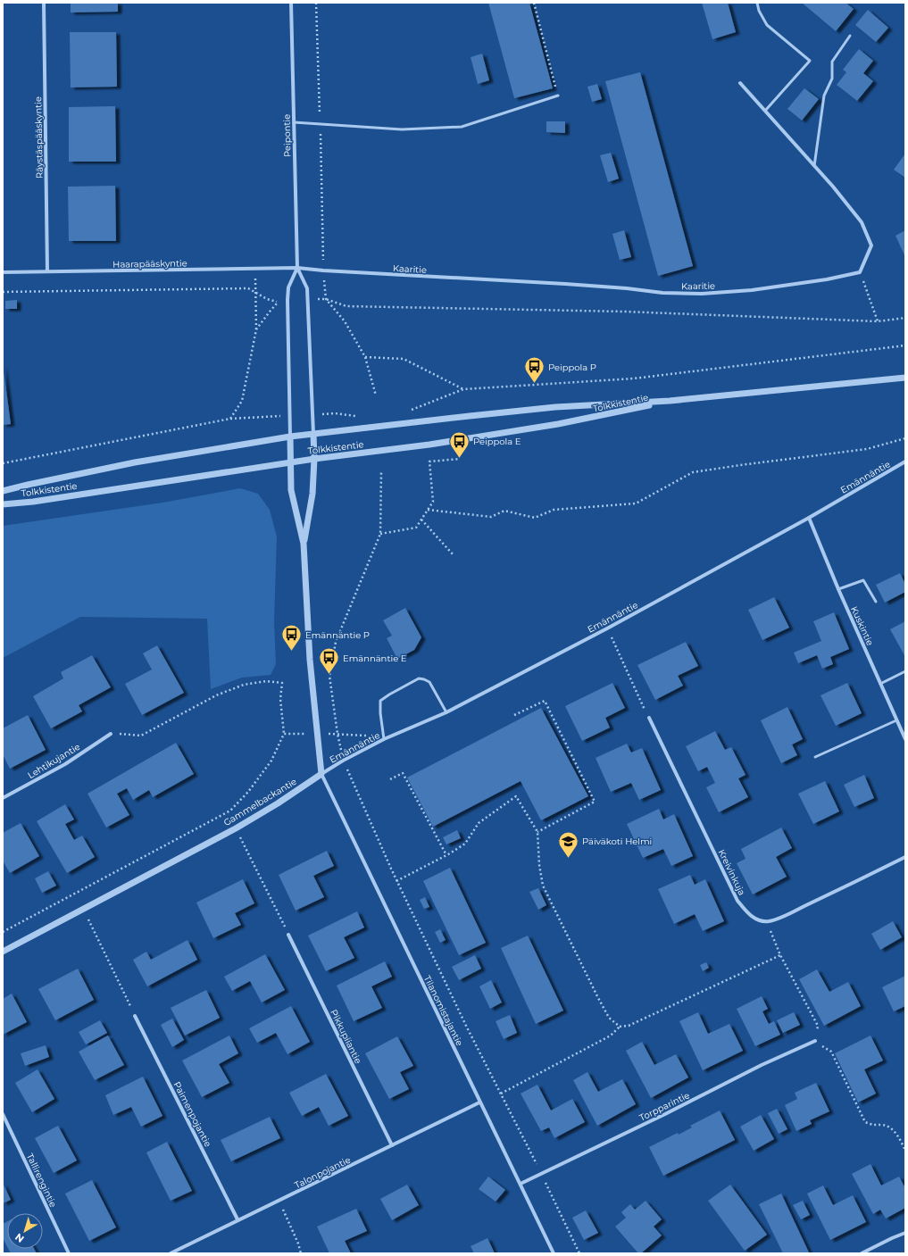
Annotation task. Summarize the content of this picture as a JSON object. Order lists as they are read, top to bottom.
{
  "streets": {
    "street": [
      "Peipontie",
      "Räystäspääskyntie",
      "Haarapääskyntie",
      "Kaaritie",
      "Tolkkistentie",
      "Emännäntie",
      "Kuskintie",
      "Lehtikujantie",
      "Gammelbackantie",
      "Kreivinkuja",
      "Tilanomistajantie",
      "Pikkupiiantie",
      "Torpparintie",
      "Paimenpojantie",
      "Talonpojantie",
      "Tallirengintie"
    ]
  },
  "crossings": [
    ["Peipontie", "Haarapääskyntie"],
    ["Peipontie", "Kaaritie"],
    ["Peipontie", "Tolkkistentie"],
    ["Räystäspääskyntie", "Haarapääskyntie"],
    ["Haarapääskyntie", "Kaaritie"],
    ["Emännäntie", "Kuskintie"],
    ["Emännäntie", "Gammelbackantie"],
    ["Emännäntie", "Tilanomistajantie"],
    ["Gammelbackantie", "Tilanomistajantie"],
    ["Tilanomistajantie", "Torpparintie"],
    ["Tilanomistajantie", "Talonpojantie"],
    ["Pikkupiiantie", "Talonpojantie"],
    ["Paimenpojantie", "Talonpojantie"]
  ],
  "places": {
    "bus stop": [
      "Peippola P",
      "Peippola E",
      "Emännäntie P",
      "Emännäntie E"
    ],
    "school or university": ["Päiväkoti Helmi"]
  },
  "north": "bottom left"
}
